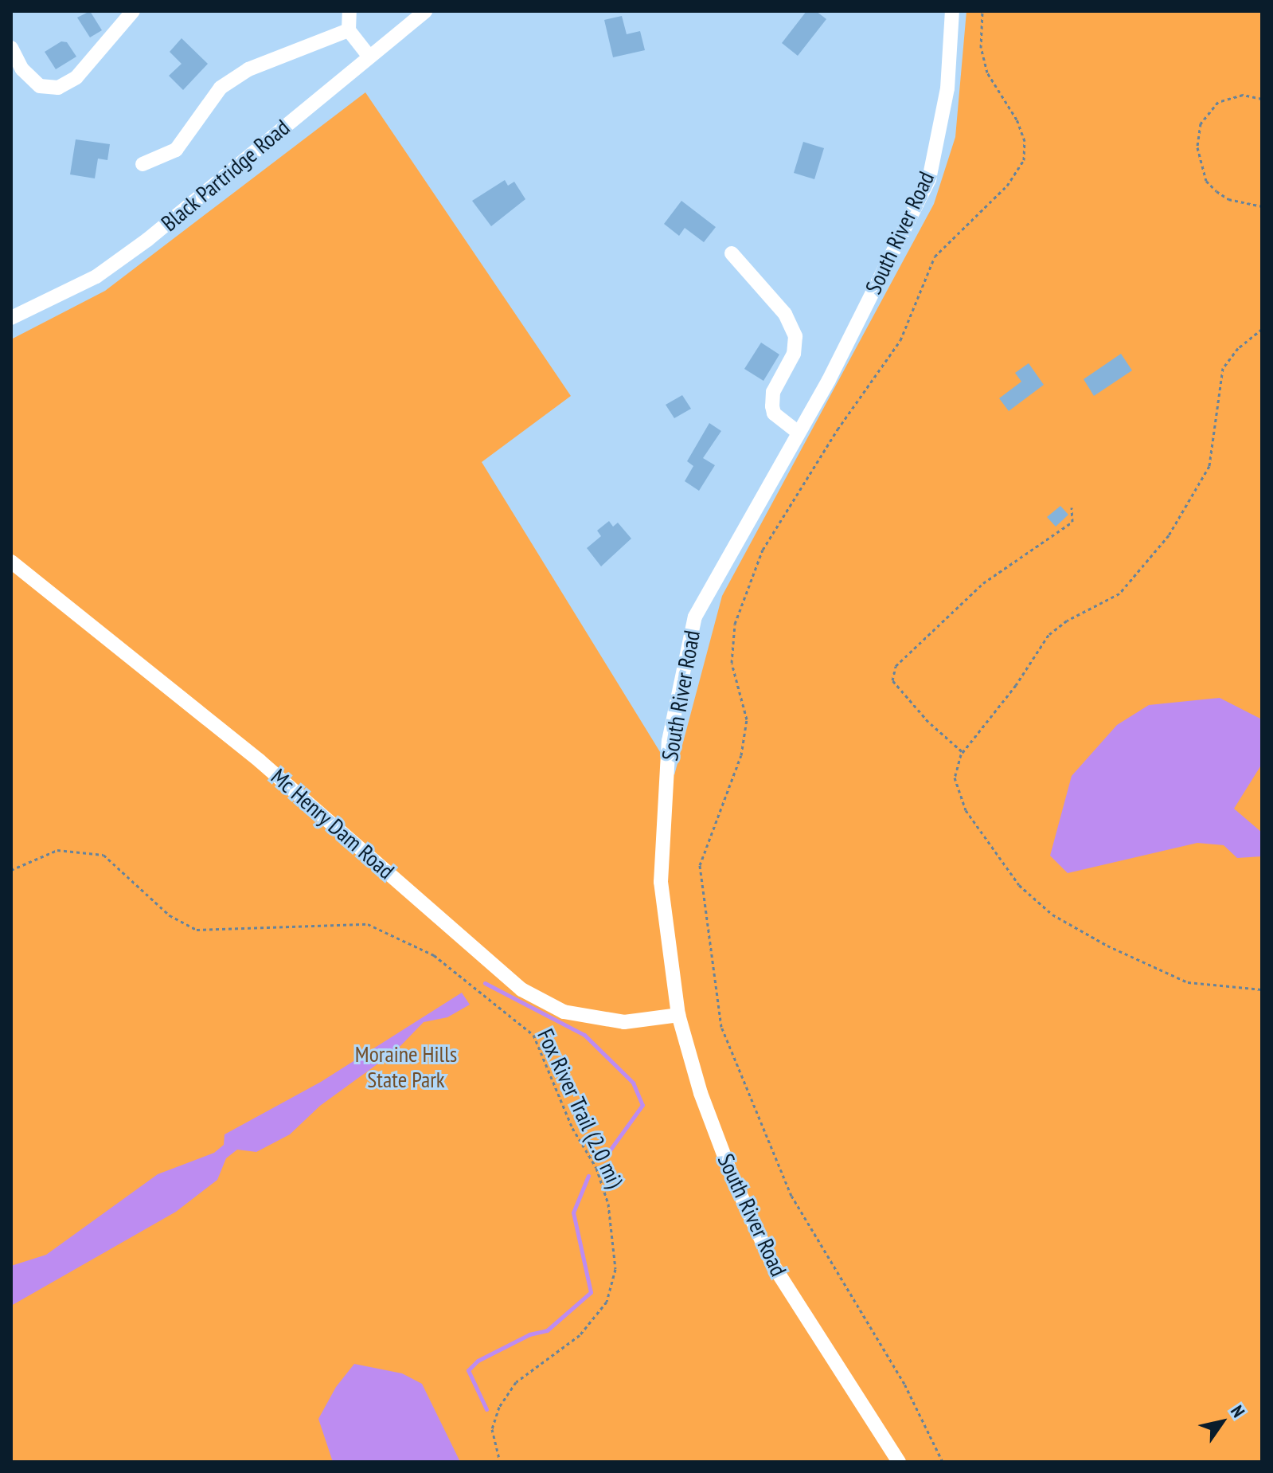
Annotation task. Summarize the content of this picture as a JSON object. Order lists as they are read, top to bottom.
{
  "streets": {
    "street": ["Black Partridge Road", "South River Road", "Mc Henry Dam Road"],
    "path": ["Fox River Trail (2.0 mi)"]
  },
  "crossings": [
    ["South River Road", "Mc Henry Dam Road"]
  ],
  "parks": ["Moraine Hills State Park"],
  "north": "top right"
}
